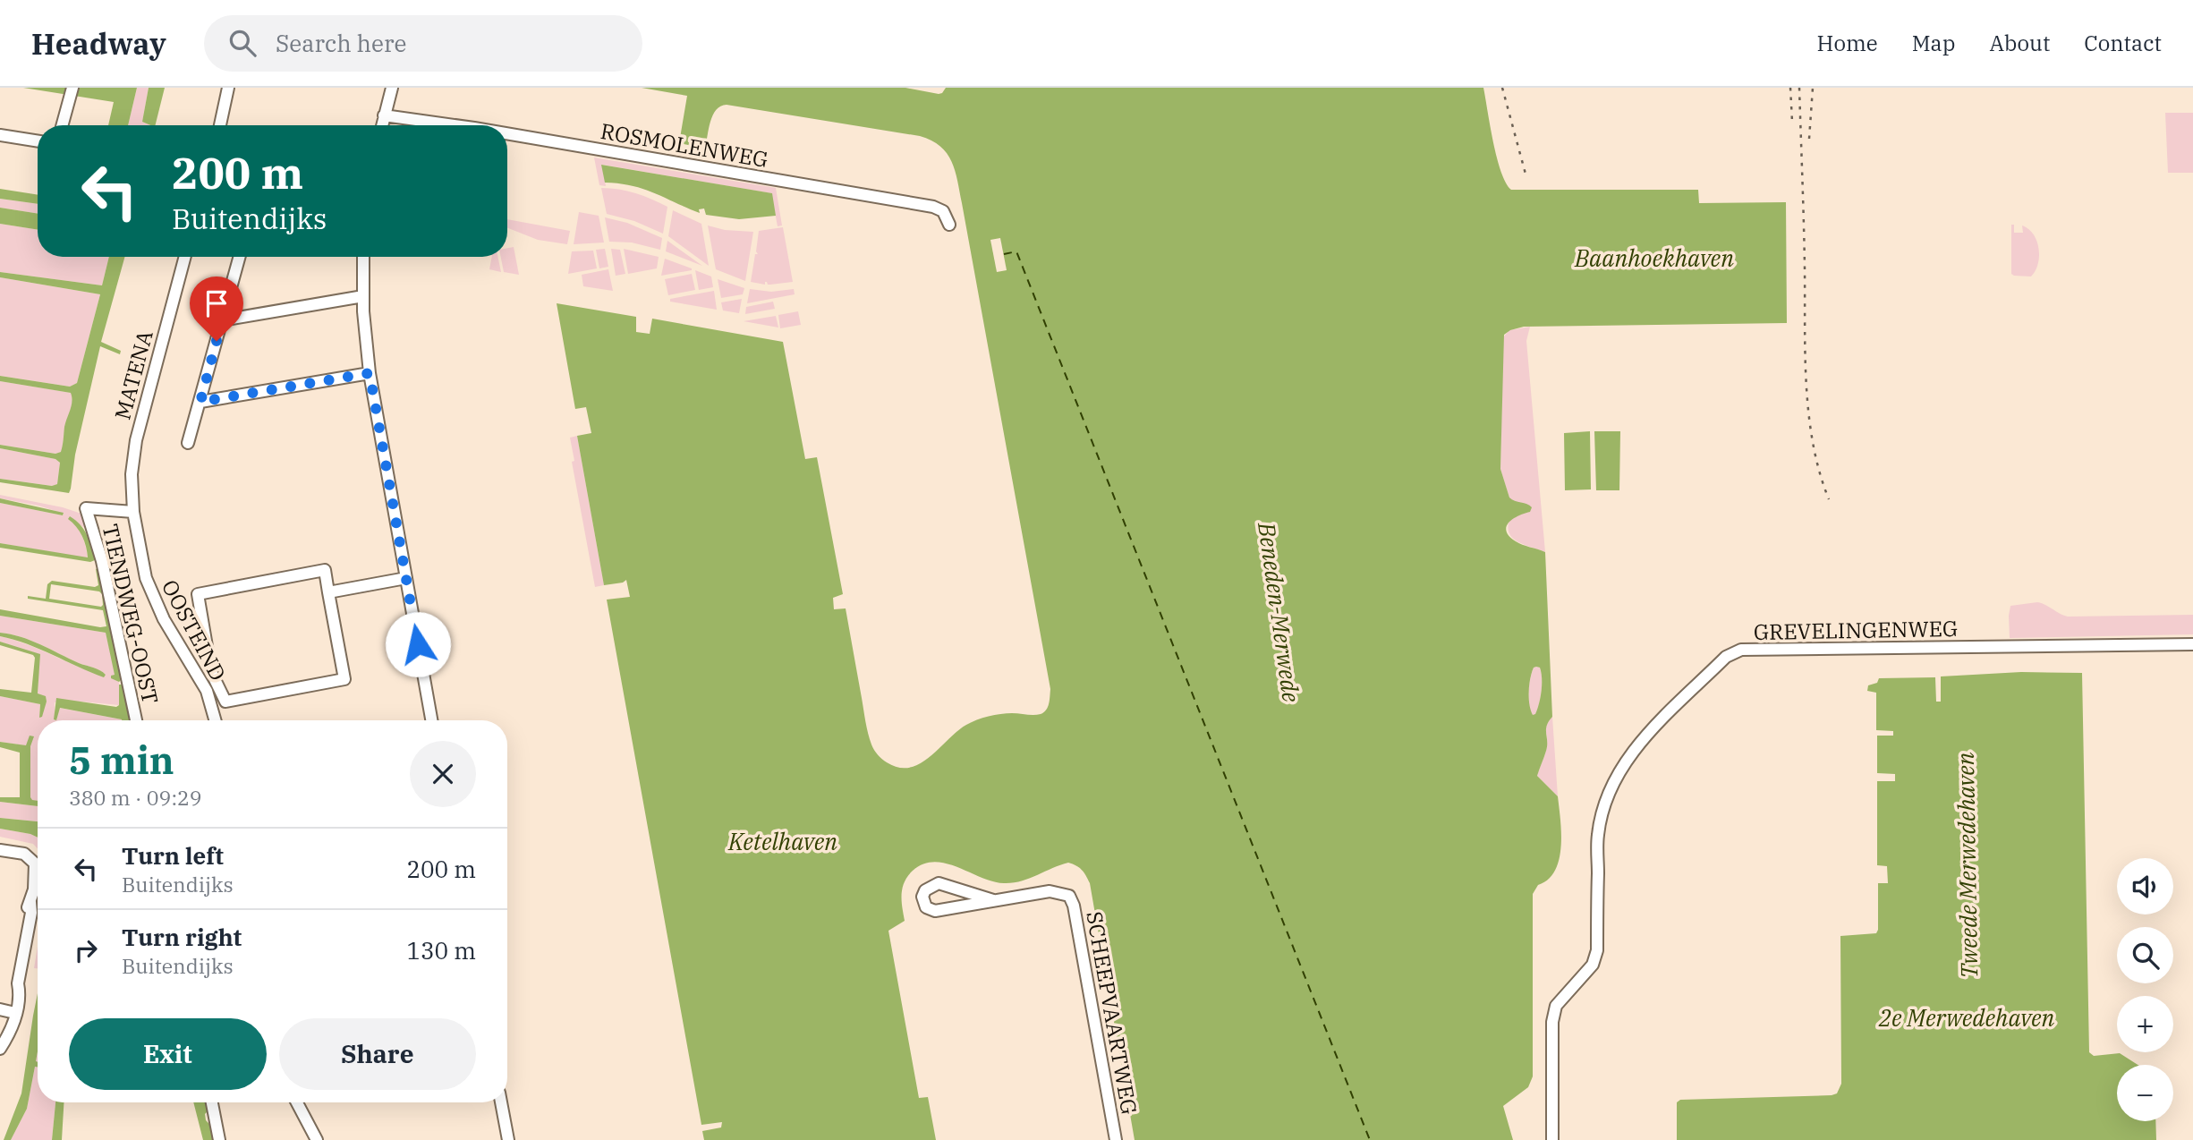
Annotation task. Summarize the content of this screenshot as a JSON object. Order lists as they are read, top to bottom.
{
  "streets": {
    "street": [
      "ROSMOLENWEG",
      "MATENA",
      "TIENDWEG-OOST",
      "OOSTEIND",
      "GREVELINGENWEG",
      "SCHEEPVAARTWEG"
    ]
  },
  "crossings": [
    ["MATENA", "TIENDWEG-OOST"],
    ["MATENA", "OOSTEIND"],
    ["TIENDWEG-OOST", "OOSTEIND"]
  ],
  "water": [
    "Baanhoekhaven",
    "Beneden-Merwede",
    "Ketelhaven",
    "Tweede Merwedehaven",
    "2e Merwedehaven"
  ],
  "page": {
    "header": "Headway",
    "search": "Search here",
    "nav": [
      "Home",
      "Map",
      "About",
      "Contact"
    ],
    "turn": ["200 m", "Buitendijks"],
    "heading": ["5 min", "380 m · 09:29"],
    "list": [
      {
        "name": "Turn left",
        "note": "Buitendijks",
        "value": "200 m"
      },
      {
        "name": "Turn right",
        "note": "Buitendijks",
        "value": "130 m"
      }
    ],
    "map_buttons": ["+", "−"],
    "buttons": ["Exit", "Share"]
  }
}
